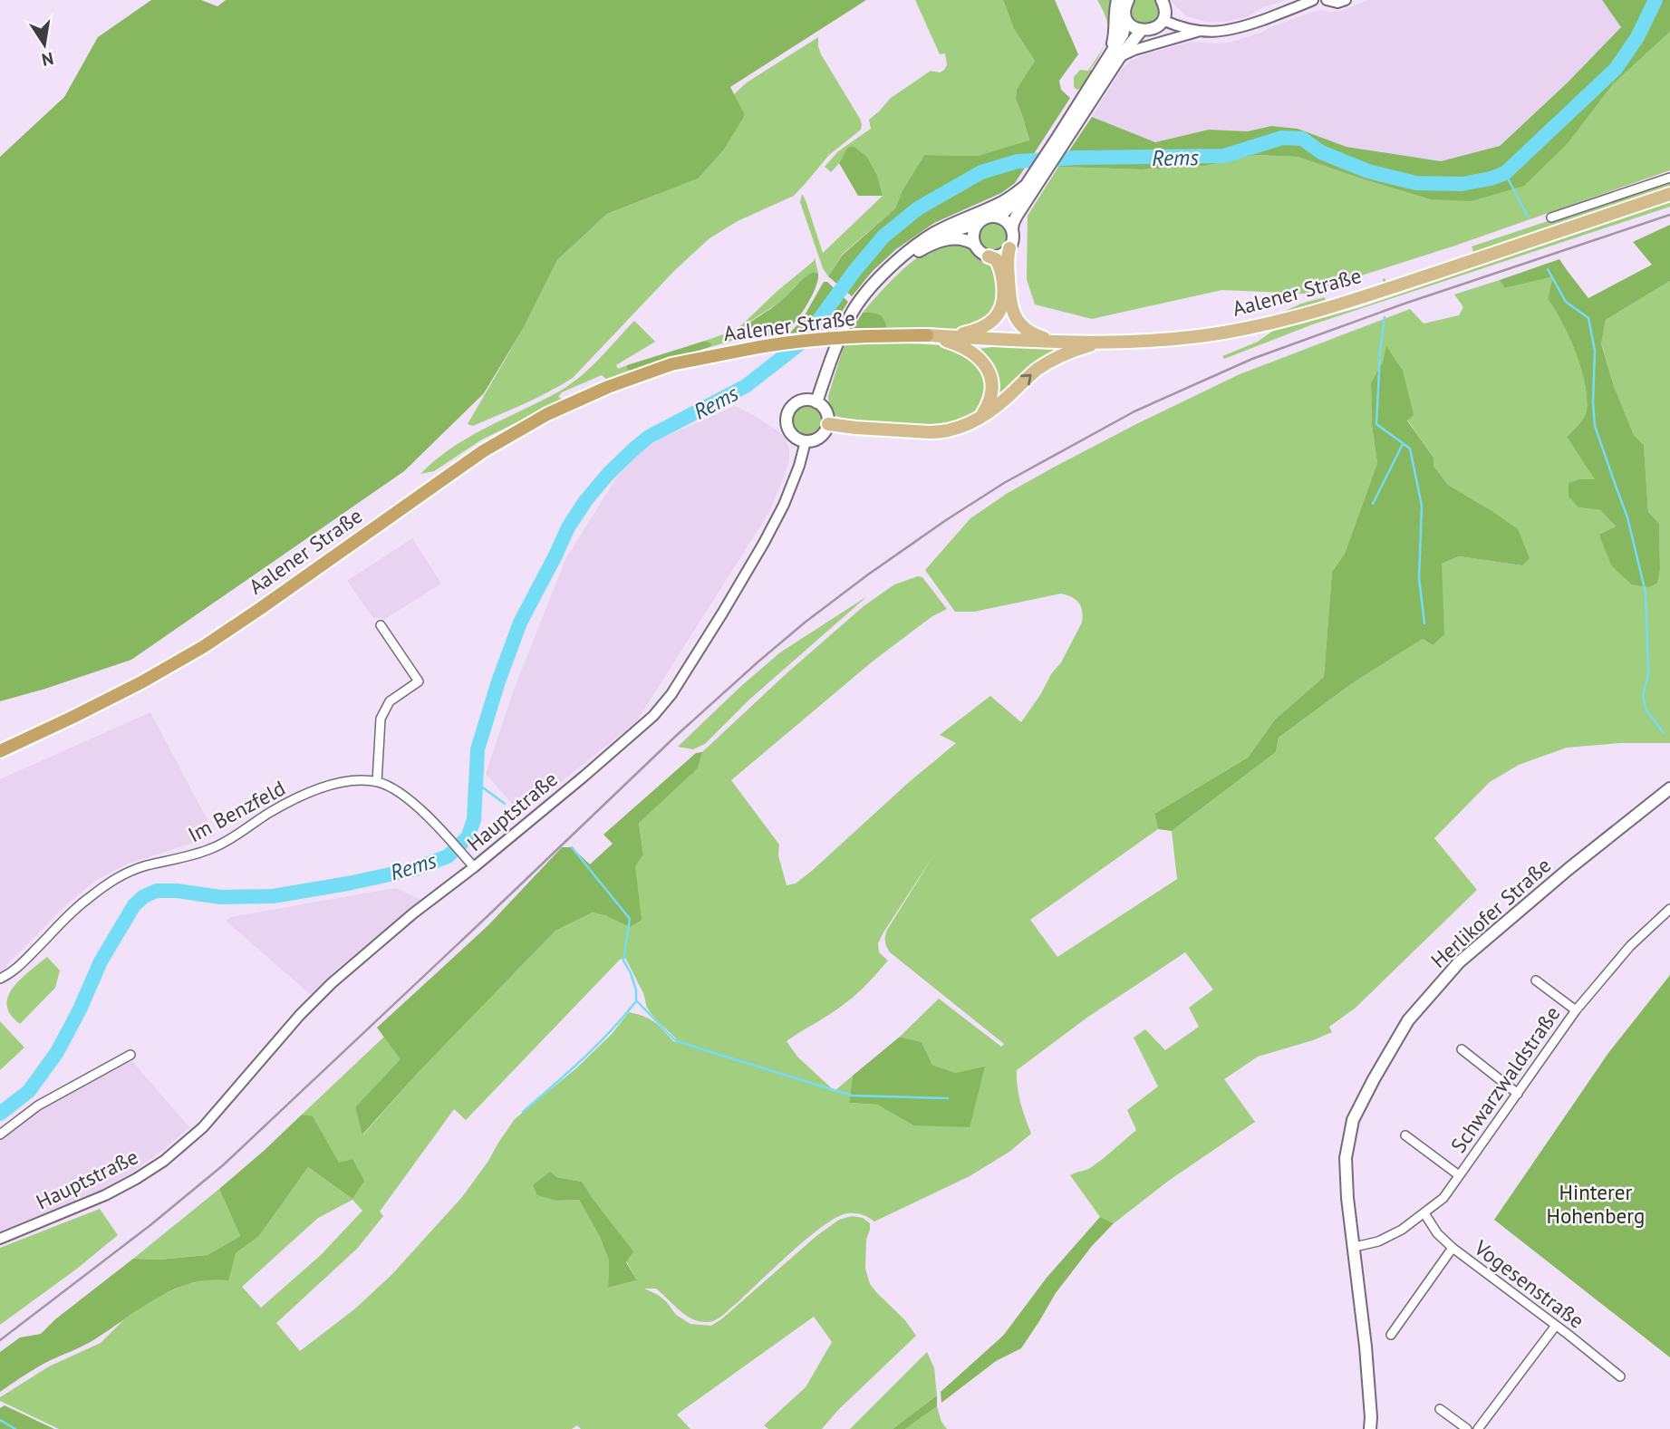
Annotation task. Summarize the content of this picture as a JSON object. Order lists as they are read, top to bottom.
{
  "streets": {
    "highway": ["Aalener Straße"],
    "main road": ["Herlikofer Straße"],
    "street": [
      "Im Benzfeld",
      "Hauptstraße",
      "Schwarzwaldstraße",
      "Vogesenstraße"
    ]
  },
  "crossings": [
    ["Im Benzfeld", "Hauptstraße"],
    ["Herlikofer Straße", "Schwarzwaldstraße"],
    ["Schwarzwaldstraße", "Vogesenstraße"]
  ],
  "water": ["Rems"],
  "parks": ["Hinterer Hohenberg"],
  "north": "bottom"
}
